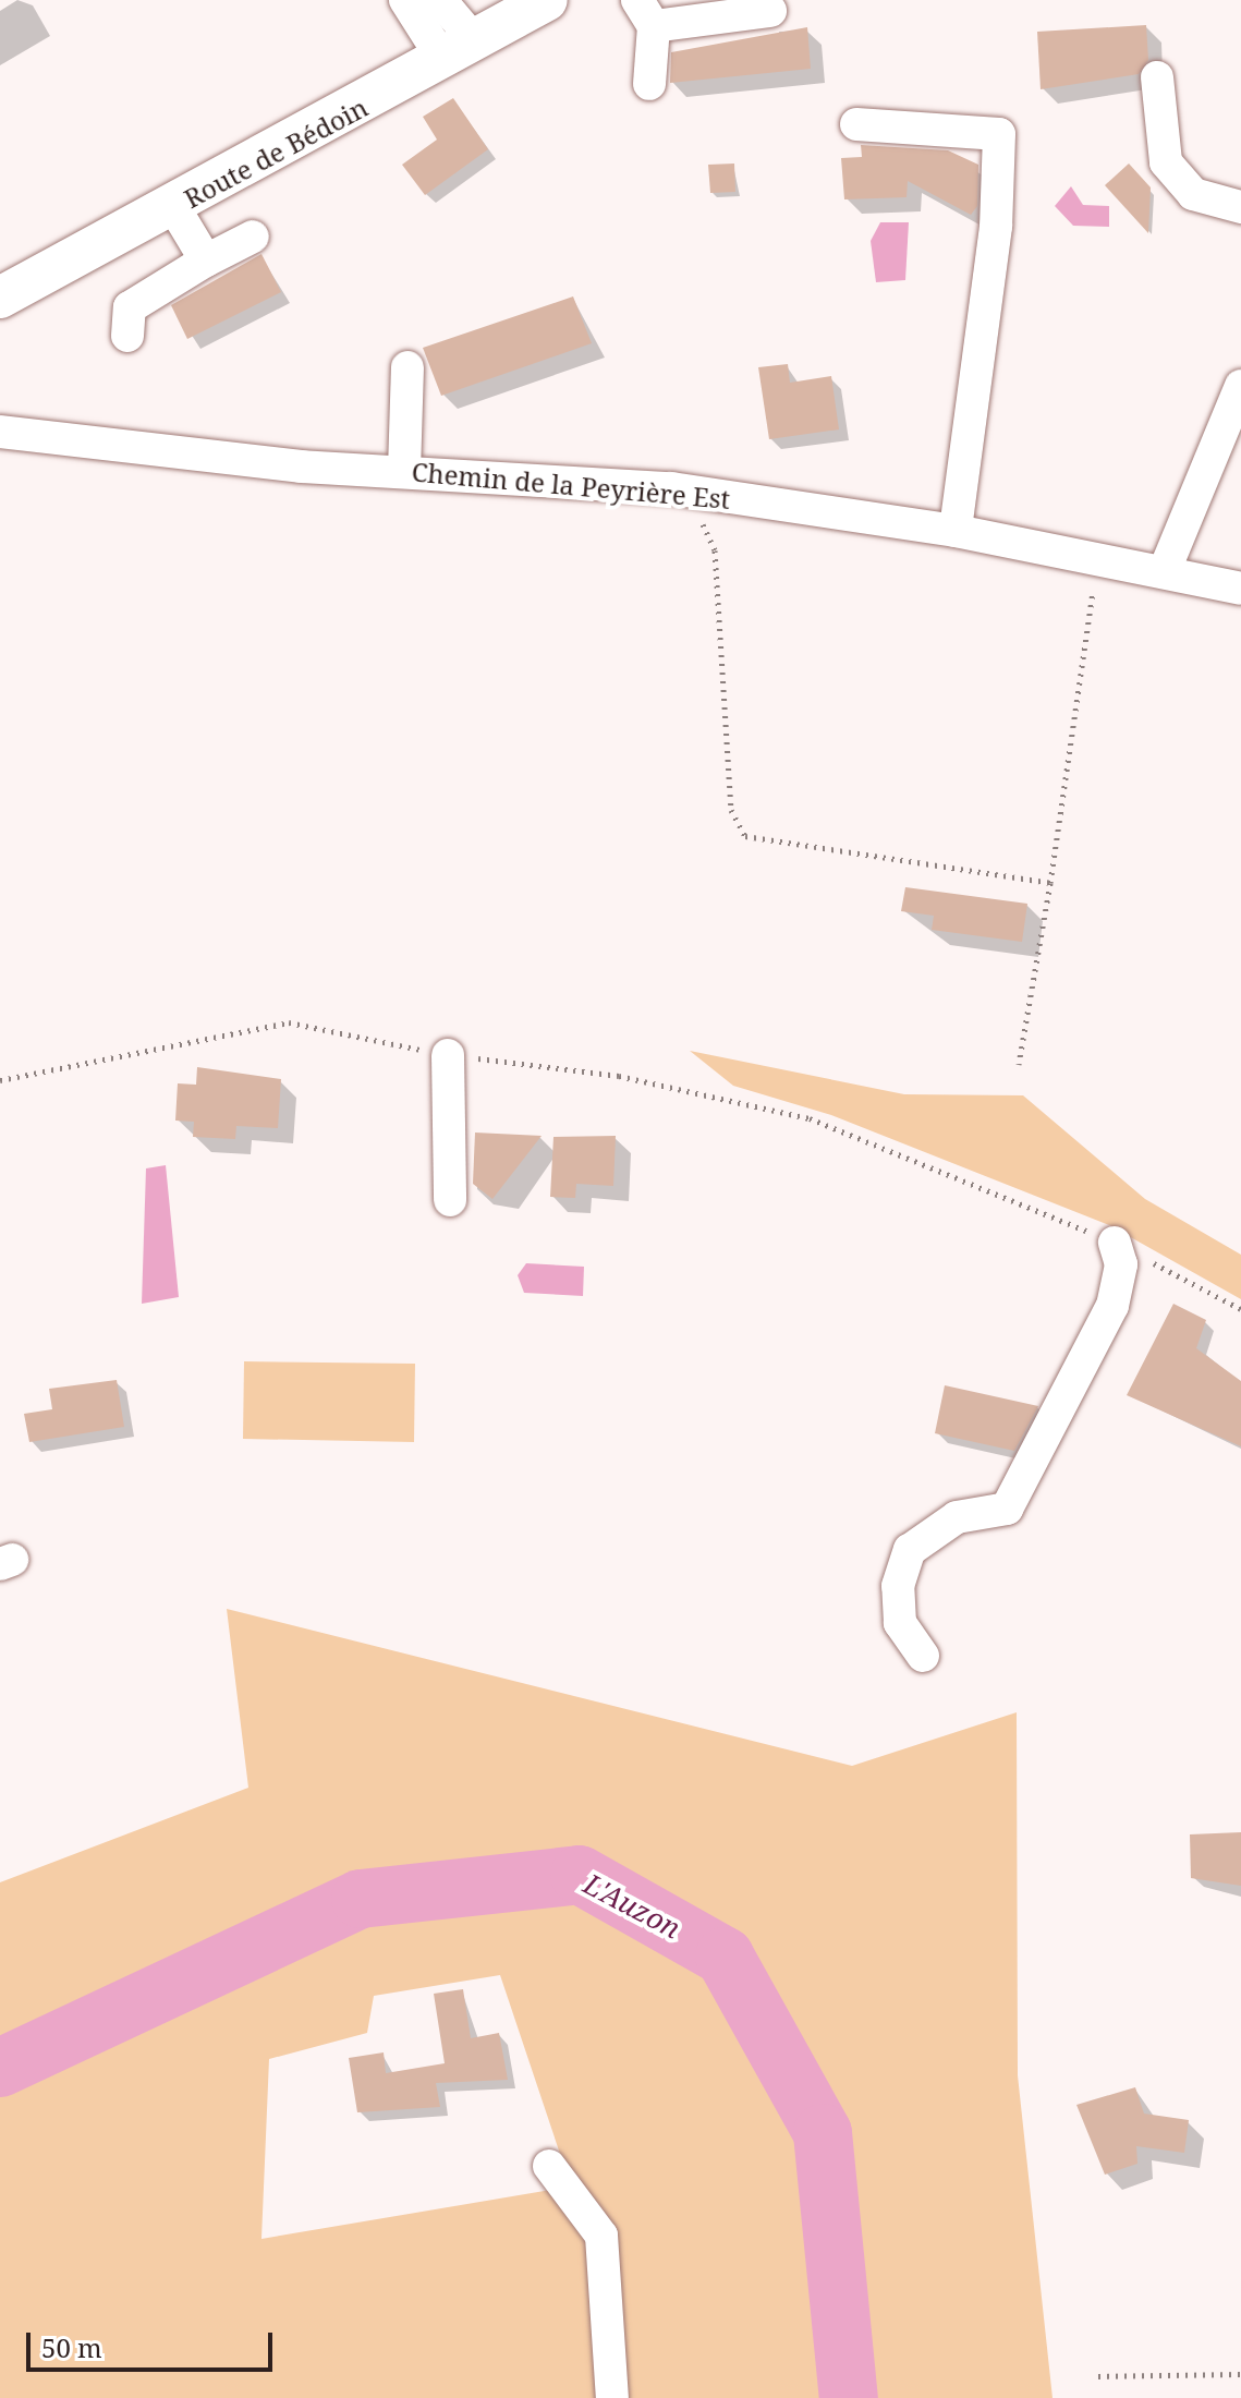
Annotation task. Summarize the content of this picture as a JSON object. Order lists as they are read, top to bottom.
{
  "streets": {
    "main road": ["Route de Bédoin"],
    "street": ["Chemin de la Peyrière Est"]
  },
  "water": ["L'Auzon"],
  "scale_bar": "50 m"
}
